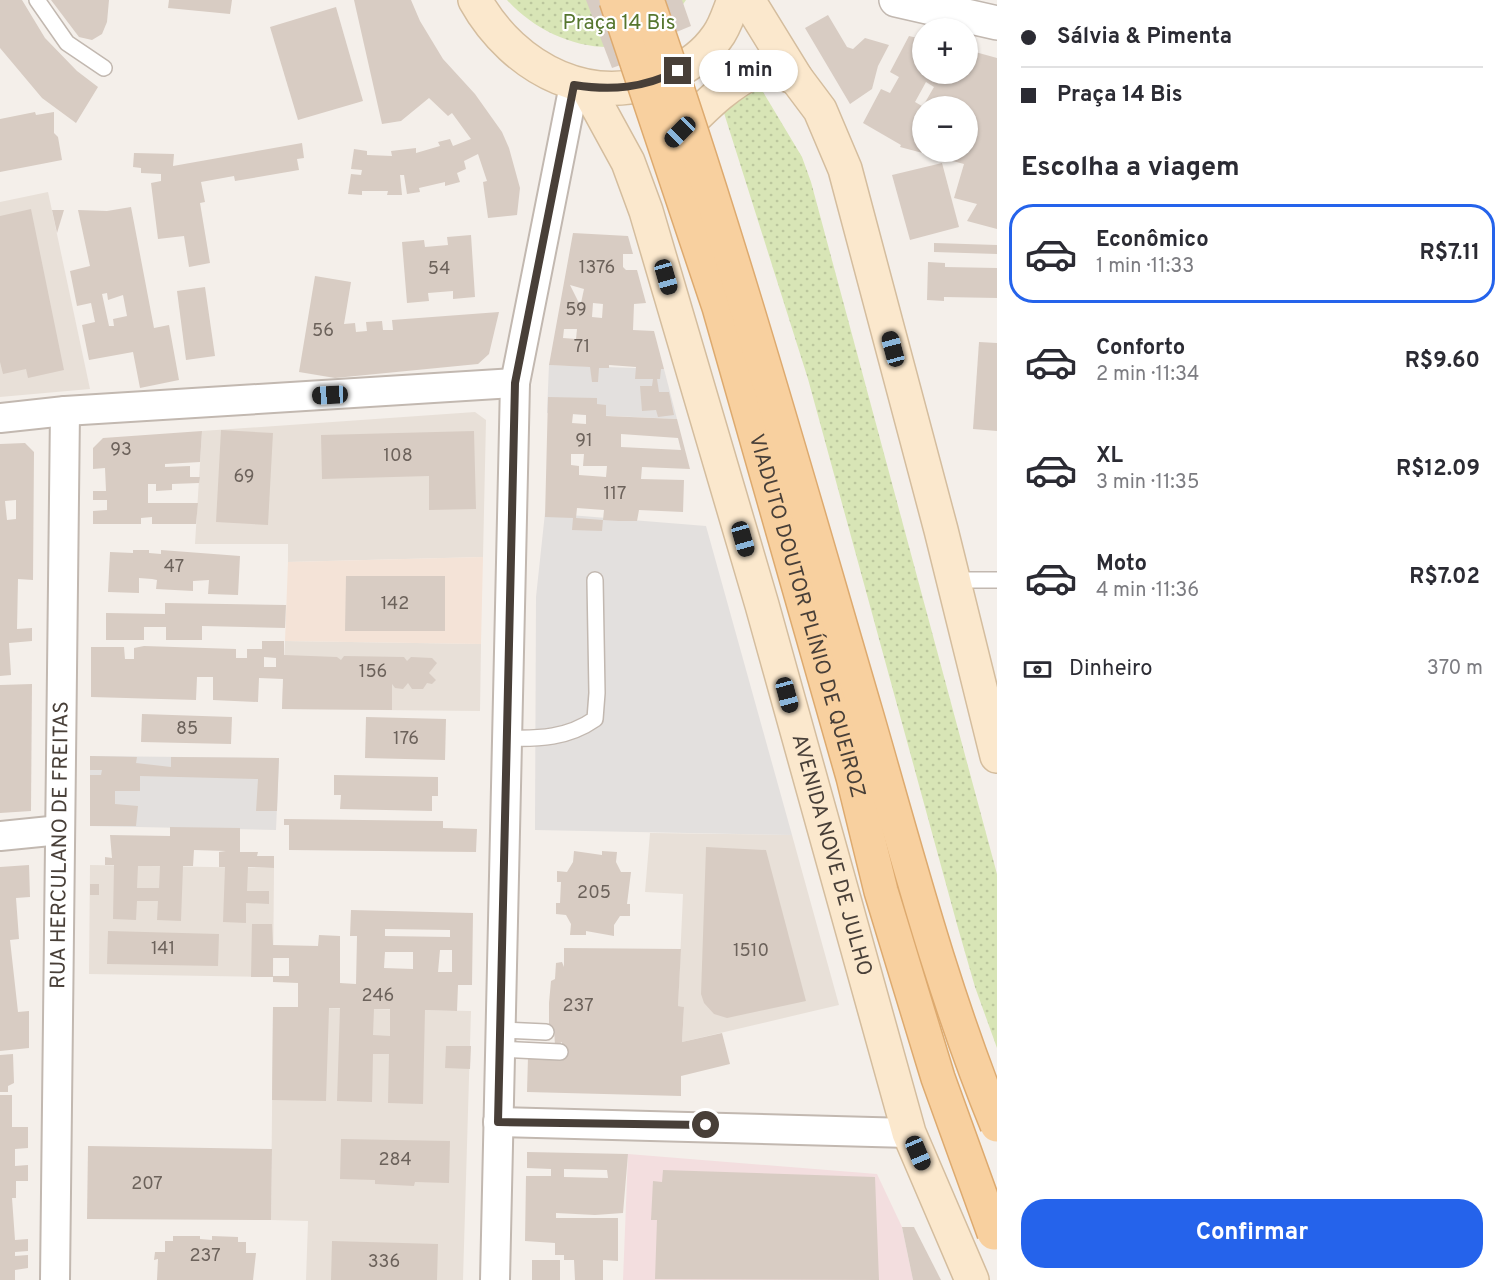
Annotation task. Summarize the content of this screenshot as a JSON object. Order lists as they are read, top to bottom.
{
  "streets": {
    "main road": ["VIADUTO DOUTOR PLÍNIO DE QUEIROZ", "AVENIDA NOVE DE JULHO"],
    "street": ["RUA HERCULANO DE FREITAS"]
  },
  "parks": ["Praça 14 Bis"],
  "house_numbers": [
    "1376",
    "54",
    "59",
    "56",
    "71",
    "91",
    "93",
    "108",
    "69",
    "117",
    "47",
    "142",
    "156",
    "85",
    "176",
    "205",
    "141",
    "1510",
    "246",
    "237",
    "284",
    "207",
    "237",
    "336"
  ],
  "page": {
    "banner": ["Sálvia & Pimenta", "Praça 14 Bis"],
    "map_buttons": ["+", "−"],
    "bubble": "1 min",
    "heading": "Escolha a viagem",
    "list": [
      {
        "name": "Econômico",
        "note": "1 min · 11:33",
        "value": "R$7.11"
      },
      {
        "name": "Conforto",
        "note": "2 min · 11:34",
        "value": "R$9.60"
      },
      {
        "name": "XL",
        "note": "3 min · 11:35",
        "value": "R$12.09"
      },
      {
        "name": "Moto",
        "note": "4 min · 11:36",
        "value": "R$7.02"
      }
    ],
    "pay": ["Dinheiro", "370 m"],
    "buttons": "Confirmar"
  }
}
